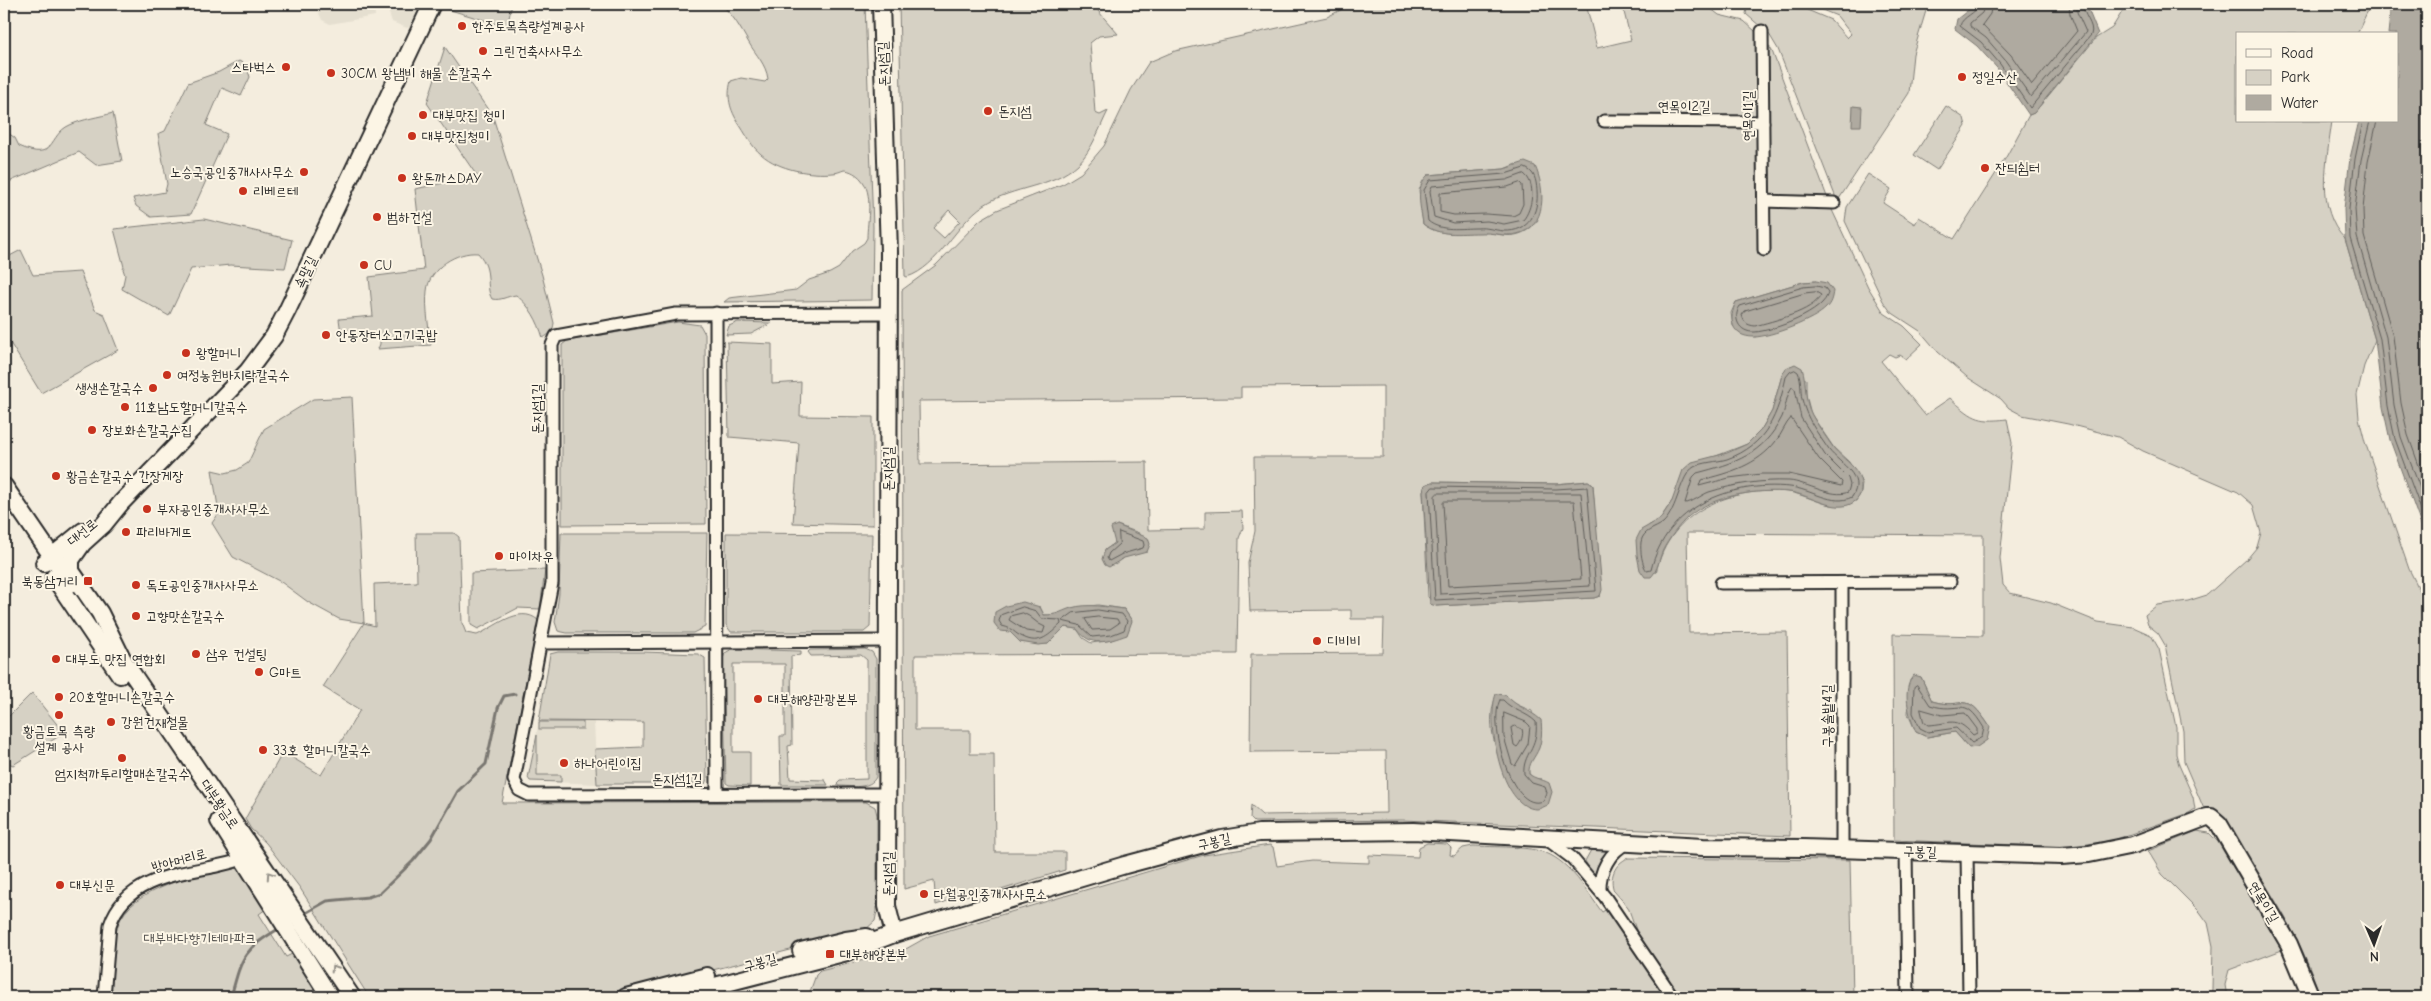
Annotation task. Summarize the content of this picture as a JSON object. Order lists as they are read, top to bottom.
{
  "streets": {
    "street": [
      "돈지섬길",
      "연목이2길",
      "연목이1길",
      "속말길",
      "돈지섬1길",
      "대선로",
      "구봉솔밭4길",
      "대부황금로",
      "구봉길",
      "방아머리로",
      "연목이길"
    ]
  },
  "crossings": [
    ["돈지섬길", "돈지섬1길"],
    ["돈지섬길", "구봉길"],
    ["연목이2길", "연목이1길"],
    ["속말길", "대선로"],
    ["대선로", "대부황금로"],
    ["구봉솔밭4길", "구봉길"],
    ["대부황금로", "방아머리로"],
    ["구봉길", "연목이길"]
  ],
  "parks": ["대부바다향기테마파크"],
  "places": {
    "other": [
      "한주토목측량설계공사",
      "그린건축사사무소",
      "스타벅스",
      "30CM 왕냄비 해물 손칼국수",
      "정일수산",
      "돈지섬",
      "대부맛집 청미",
      "대부맛집청미",
      "잔듸쉼터",
      "노승국공인중개사사무소",
      "왕돈까스DAY",
      "리베르테",
      "범하건설",
      "CU",
      "안동장터소고기국밥",
      "왕할머니",
      "여정농원바지락칼국수",
      "생생손칼국수",
      "11호남도할머니칼국수",
      "장보화손칼국수집",
      "황금손칼국수 간장게장",
      "부자공인중개사사무소",
      "파리바게뜨",
      "마이차우",
      "독도공인중개사사무소",
      "고향맛손칼국수",
      "디비비",
      "삼우 컨설팅",
      "대부도 맛집 연합회",
      "G마트",
      "20호할머니손칼국수",
      "대부해양관광본부",
      "황금토목 측량 설계 공사",
      "강원건재철물",
      "33호 할머니칼국수",
      "엄지척까투리할매손칼국수",
      "하나어린이집",
      "대부신문",
      "다월공인중개사사무소"
    ],
    "transit": ["북동삼거리", "대부해양본부"]
  },
  "legend": ["Road", "Park", "Water"],
  "north": "bottom"
}
